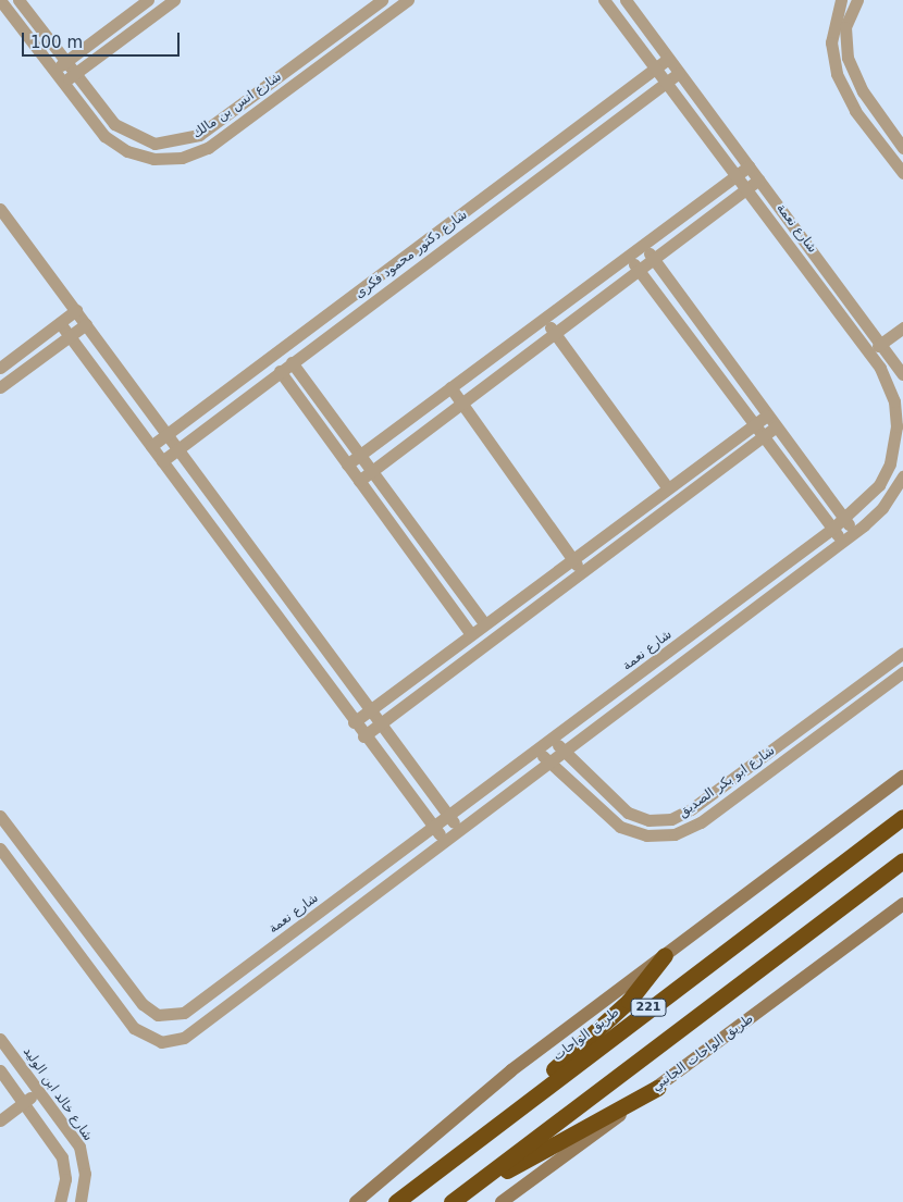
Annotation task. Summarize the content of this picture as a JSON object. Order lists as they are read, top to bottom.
{
  "streets": {
    "highway": ["221", "طريق الواحات"],
    "street": [
      "شارع انس بن مالك",
      "شارع نعمة",
      "شارع دكتور محمود فكرى",
      "شارع ابو بكر الصديق",
      "طريق الواحات الجانبي",
      "شارع خالد ابن الوليد"
    ]
  },
  "crossings": [
    ["شارع نعمة", "شارع دكتور محمود فكرى"],
    ["شارع نعمة", "شارع ابو بكر الصديق"]
  ],
  "scale_bar": "100 m"
}
